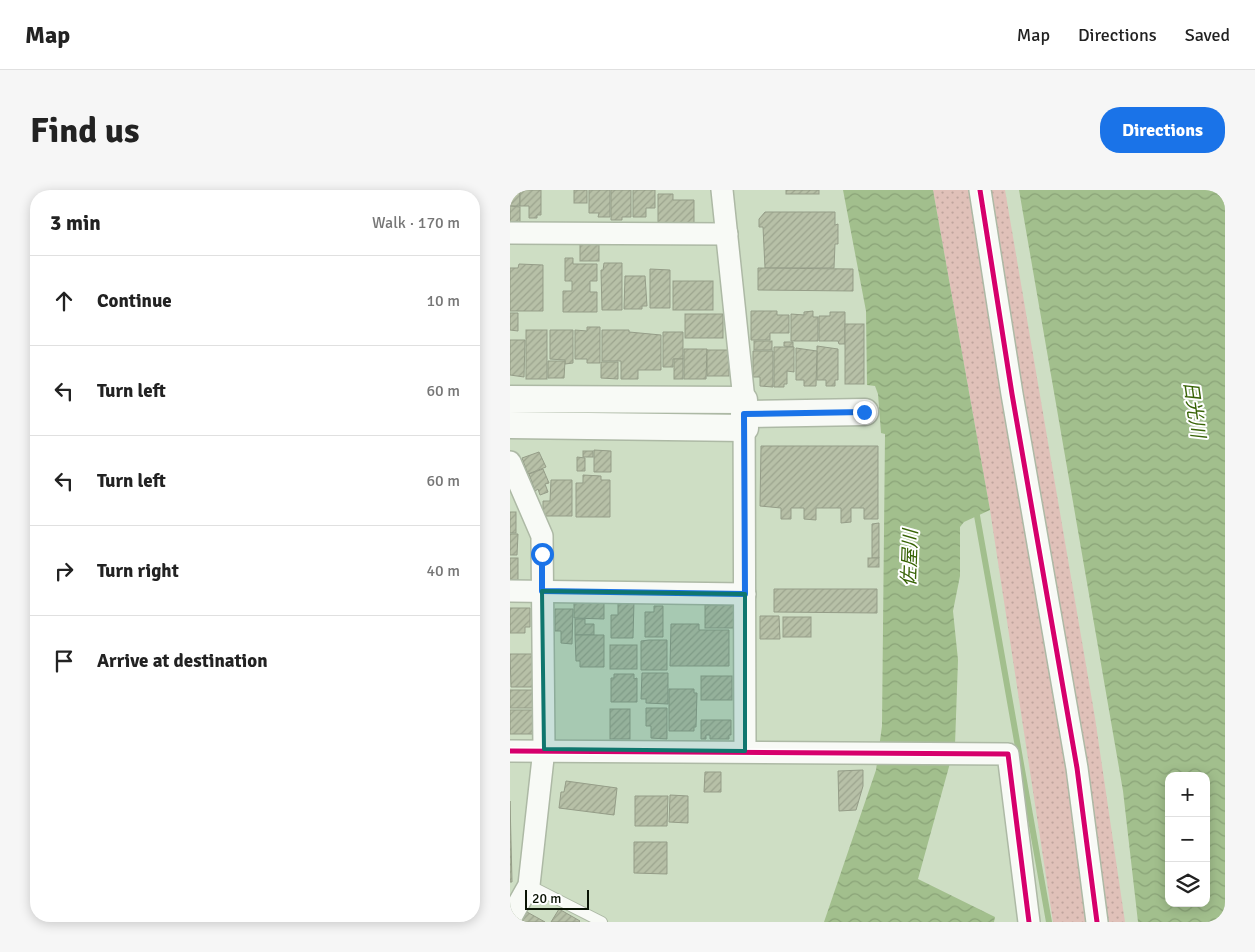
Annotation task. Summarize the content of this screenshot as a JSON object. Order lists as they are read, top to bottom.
{
  "water": ["日光川", "佐屋川"],
  "scale_bar": "20 m",
  "page": {
    "header": "Map",
    "nav": ["Map", "Directions", "Saved"],
    "buttons": "Directions",
    "title": "Find us",
    "heading": ["3 min", "Walk · 170 m"],
    "list": [
      ["Continue", "10 m"],
      ["Turn left", "60 m"],
      ["Turn left", "60 m"],
      ["Turn right", "40 m"],
      "Arrive at destination"
    ],
    "map_buttons": ["+", "−"],
    "scale": "20 m"
  }
}
